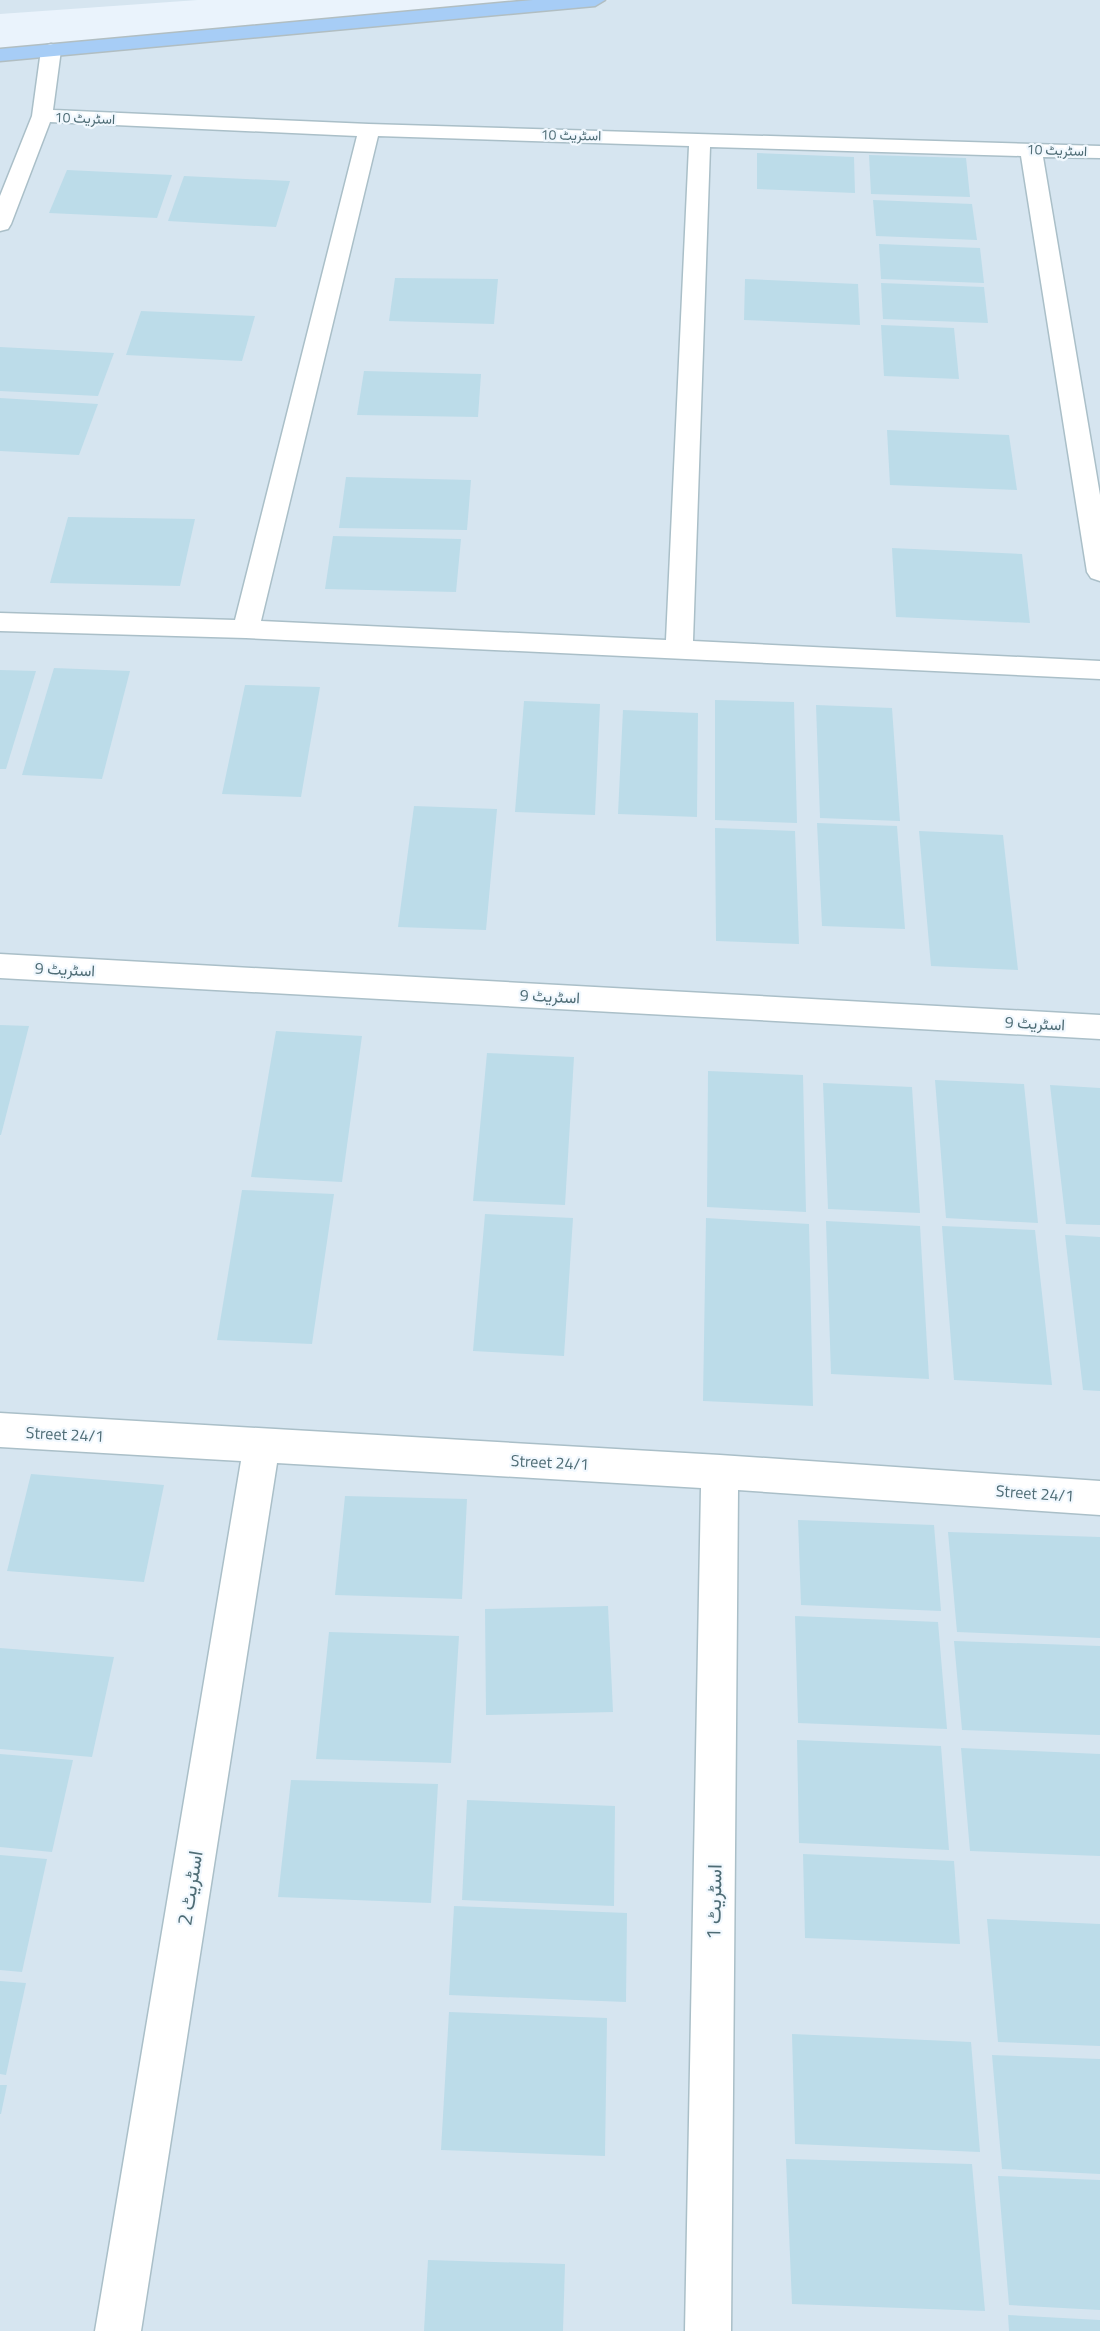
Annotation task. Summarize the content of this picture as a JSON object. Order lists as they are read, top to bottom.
{
  "streets": {
    "street": [
      "اسٹریٹ 10",
      "اسٹریٹ 9",
      "Street 24/1",
      "اسٹریٹ 2",
      "اسٹریٹ 1"
    ]
  },
  "crossings": [
    ["Street 24/1", "اسٹریٹ 2"],
    ["Street 24/1", "اسٹریٹ 1"]
  ]
}
